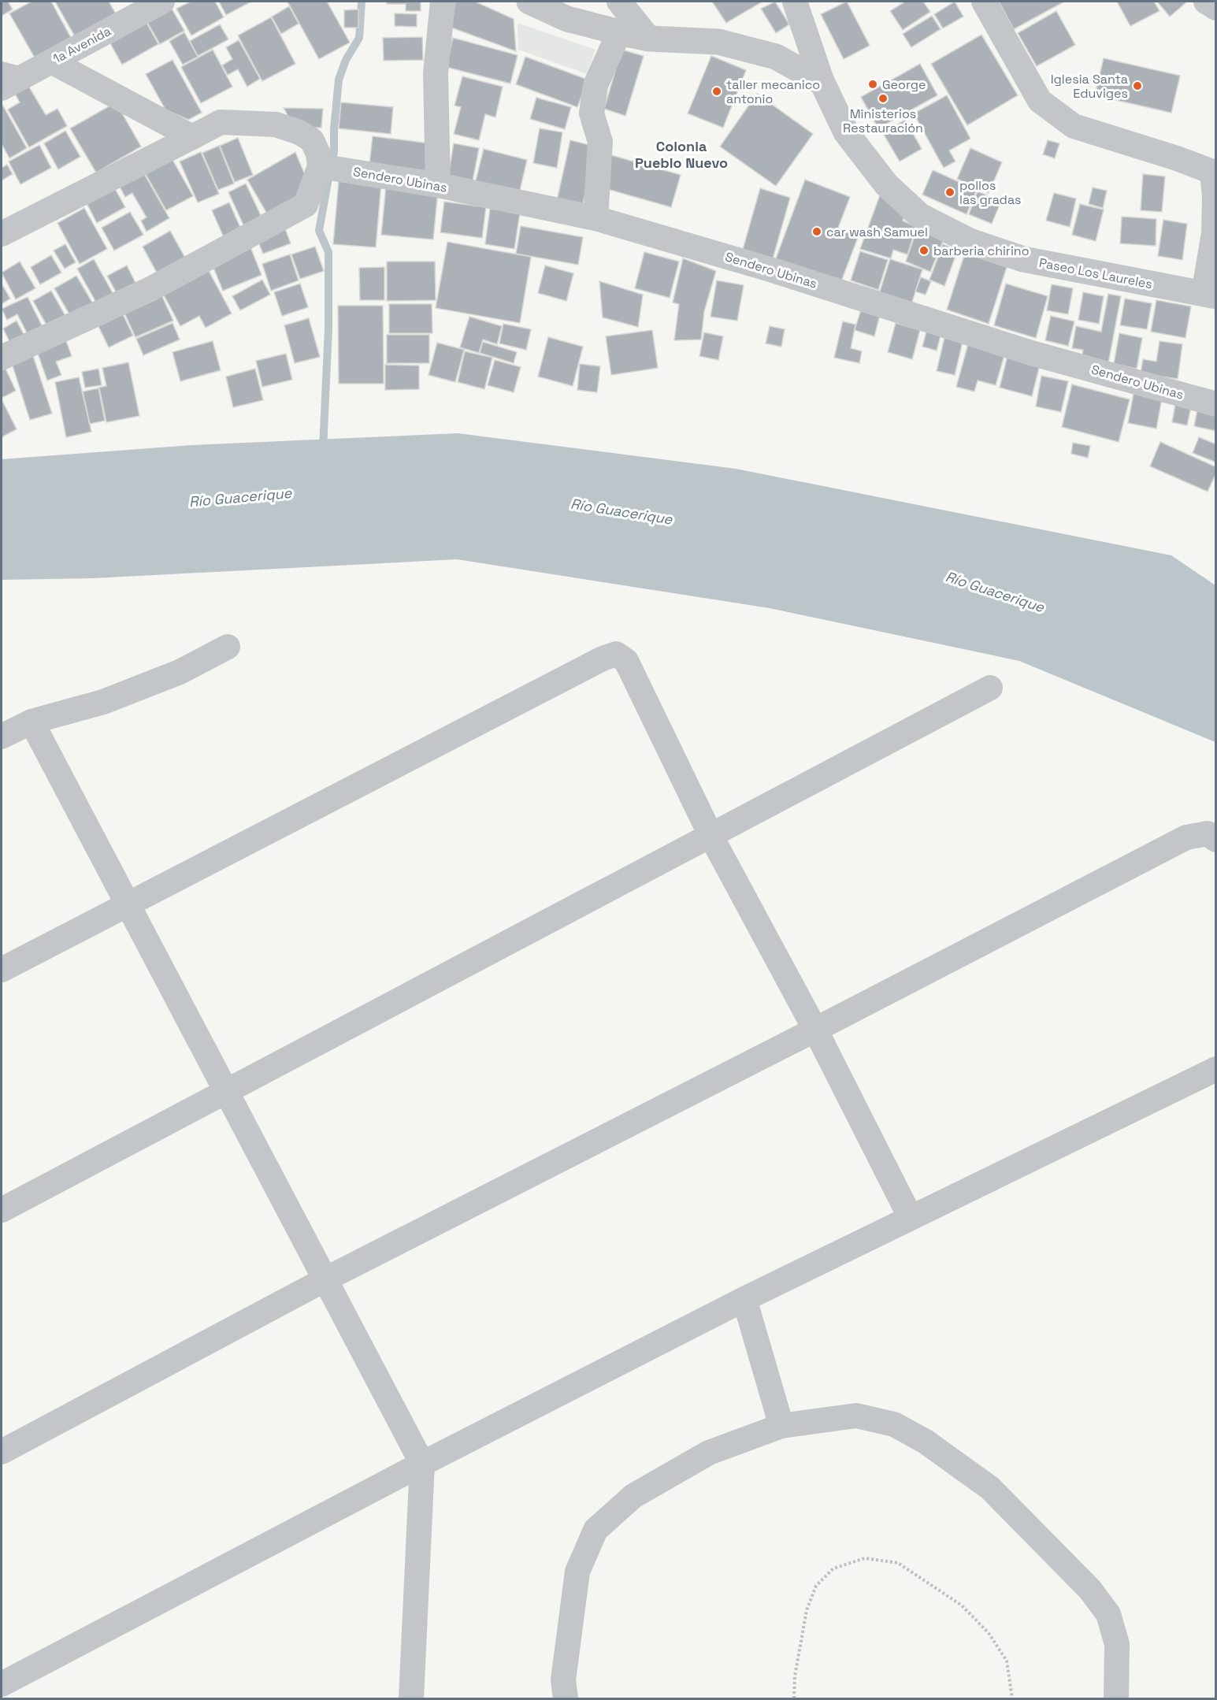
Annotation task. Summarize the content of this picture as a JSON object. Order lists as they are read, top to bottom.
{
  "streets": {
    "street": ["1a Avenida", "Sendero Ubinas", "Paseo Los Laureles"]
  },
  "districts": ["Colonia Pueblo Nuevo"],
  "water": ["Río Guacerique"],
  "places": [
    "George",
    "Iglesia Santa Eduviges",
    "taller mecanico antonio",
    "Ministerios Restauración",
    "pollos las gradas",
    "car wash Samuel",
    "barberia chirino"
  ]
}
